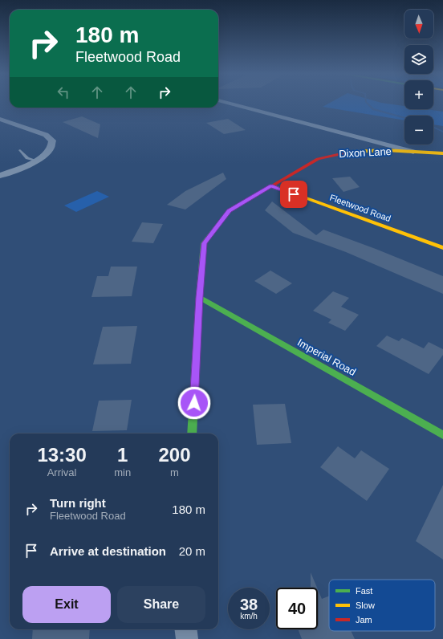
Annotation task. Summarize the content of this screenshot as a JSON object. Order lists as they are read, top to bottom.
{
  "streets": {
    "street": ["Dixon Lane", "Fleetwood Road", "Imperial Road"]
  },
  "crossings": [
    ["Dixon Lane", "Fleetwood Road"],
    ["Dixon Lane", "Imperial Road"]
  ],
  "legend": ["Fast", "Slow", "Jam"],
  "north": "bottom",
  "page": {
    "map_buttons": ["+", "−"],
    "turn": ["180 m", "Fleetwood Road"],
    "eta": [
      "13:30",
      "Arrival",
      "1",
      "min",
      "200",
      "m"
    ],
    "list": [
      {
        "name": "Turn right",
        "note": "Fleetwood Road",
        "value": "180 m"
      },
      {
        "name": "Arrive at destination",
        "value": "20 m"
      }
    ],
    "buttons": ["Exit", "Share"],
    "speed": "38 km/h",
    "limit": "40"
  }
}
